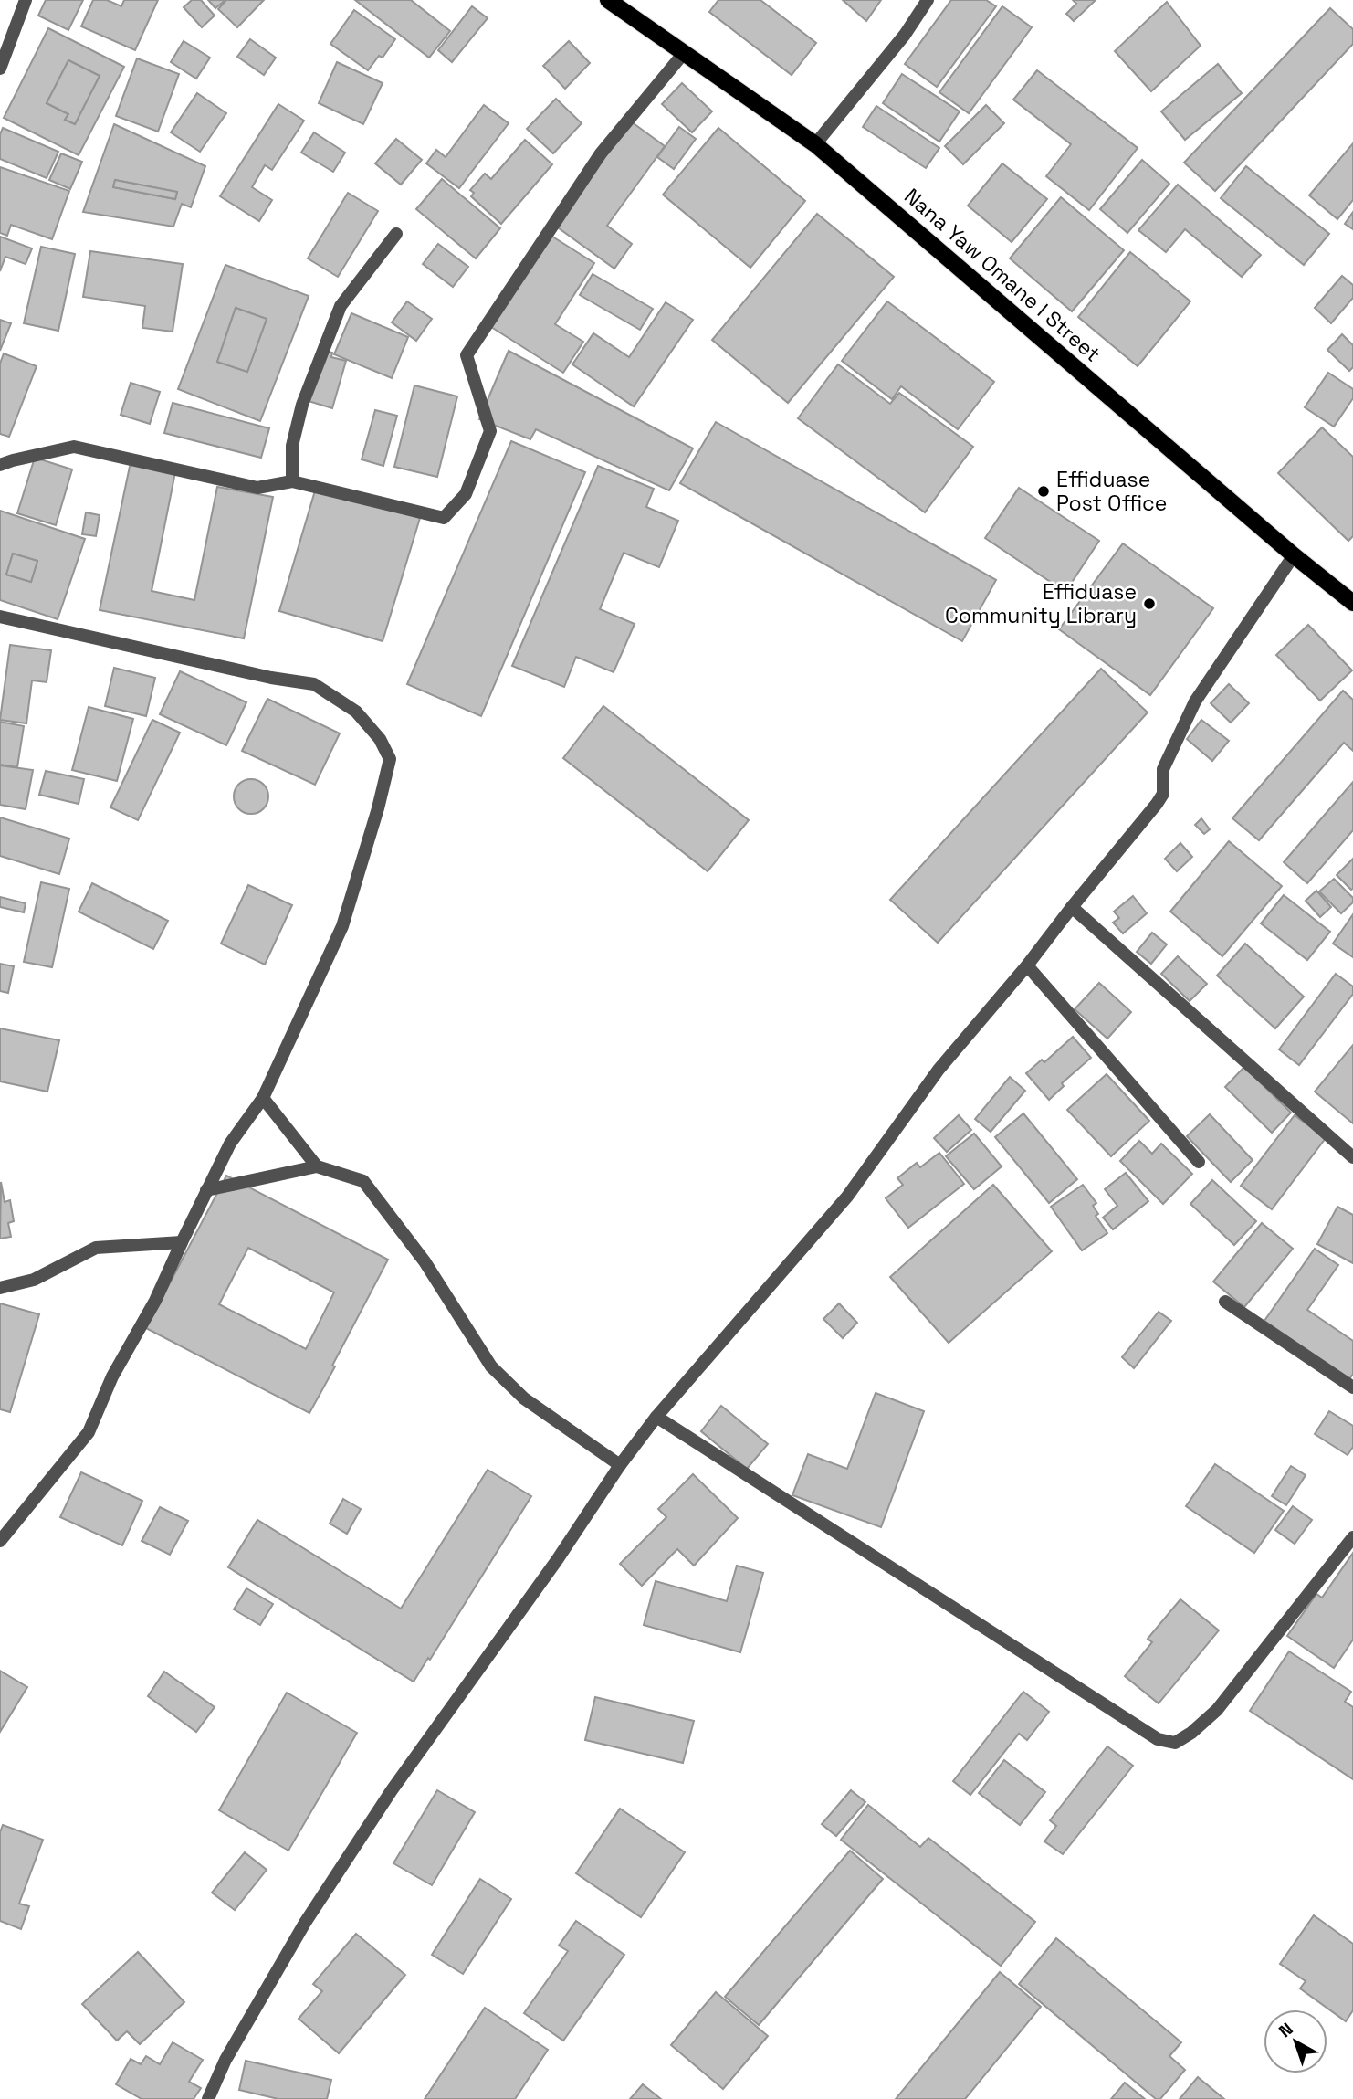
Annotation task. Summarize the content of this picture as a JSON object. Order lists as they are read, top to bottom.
{
  "streets": {
    "main road": ["Nana Yaw Omane I Street"]
  },
  "places": ["Effiduase Post Office", "Effiduase Community Library"],
  "north": "top left"
}
